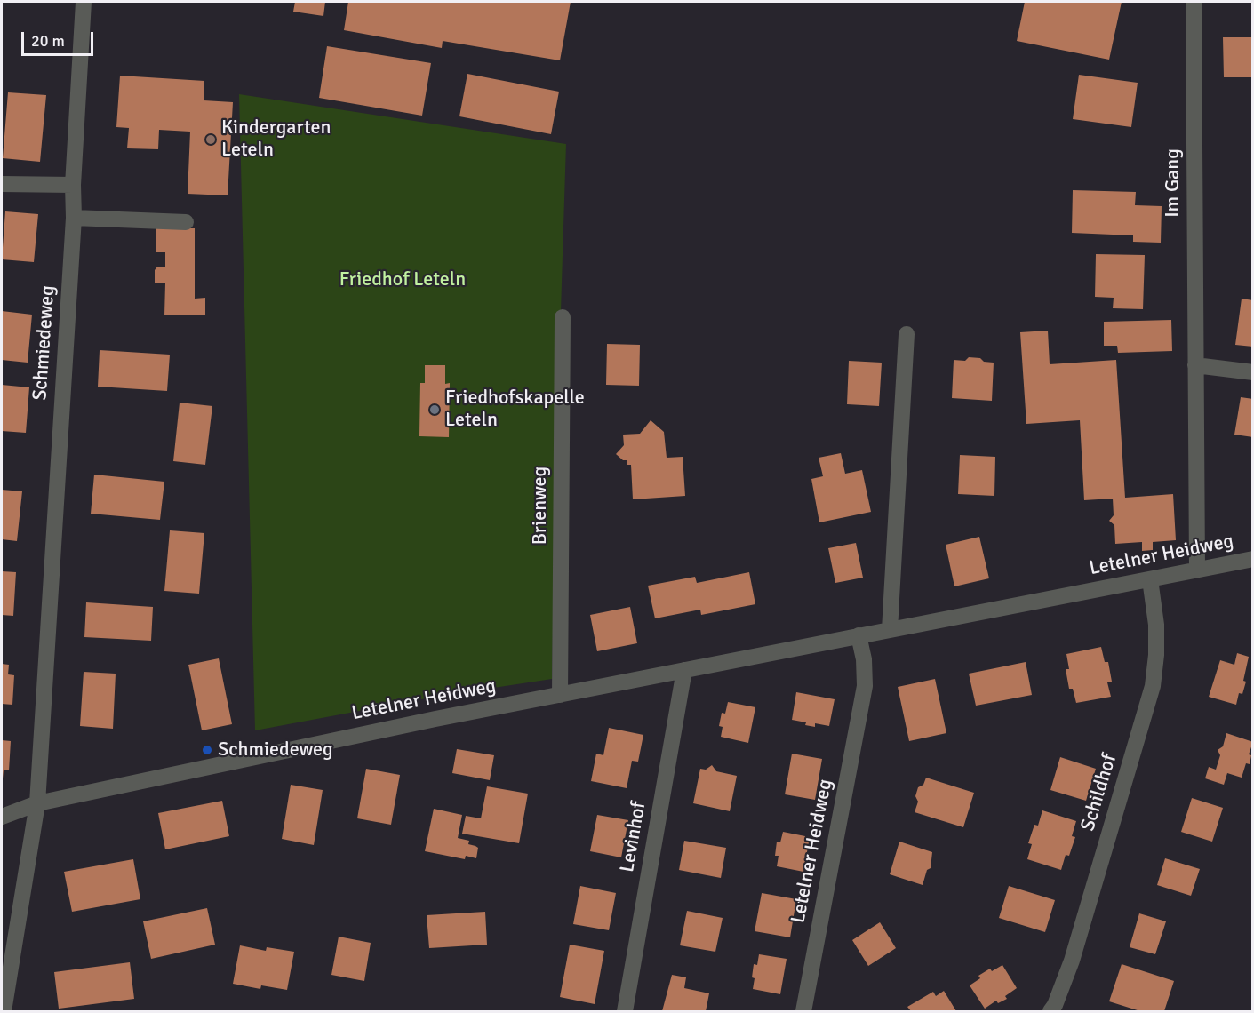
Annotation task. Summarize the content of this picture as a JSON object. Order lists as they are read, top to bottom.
{
  "streets": {
    "street": [
      "Im Gang",
      "Schmiedeweg",
      "Brienweg",
      "Letelner Heidweg",
      "Schildhof",
      "Levinhof"
    ]
  },
  "crossings": [
    ["Im Gang", "Letelner Heidweg"],
    ["Schmiedeweg", "Letelner Heidweg"],
    ["Brienweg", "Letelner Heidweg"],
    ["Letelner Heidweg", "Schildhof"],
    ["Letelner Heidweg", "Levinhof"]
  ],
  "parks": ["Friedhof Leteln"],
  "places": ["Kindergarten Leteln", "Friedhofskapelle Leteln", "Schmiedeweg"],
  "scale_bar": "20 m"
}
